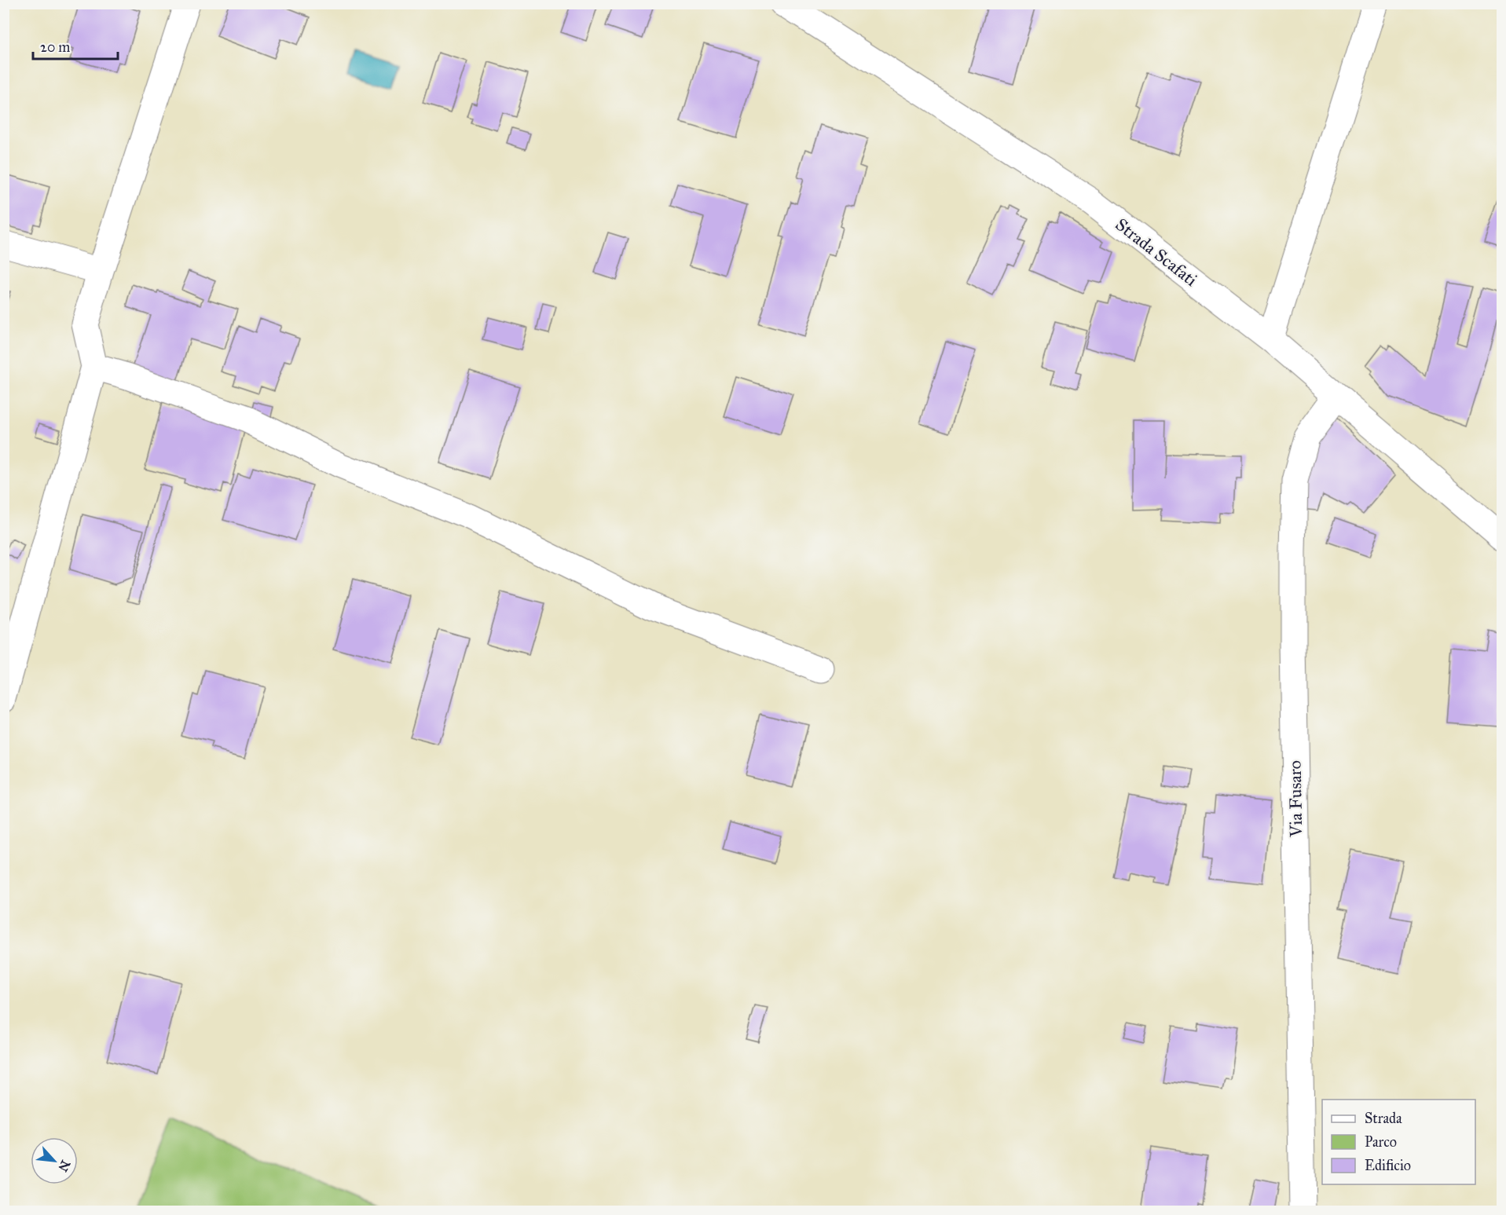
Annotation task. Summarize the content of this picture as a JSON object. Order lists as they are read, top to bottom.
{
  "streets": {
    "street": ["Strada Scafati", "Via Fusaro"]
  },
  "crossings": [
    ["Strada Scafati", "Via Fusaro"]
  ],
  "legend": ["Strada", "Parco", "Edificio"],
  "scale_bar": "20 m",
  "north": "bottom right"
}
